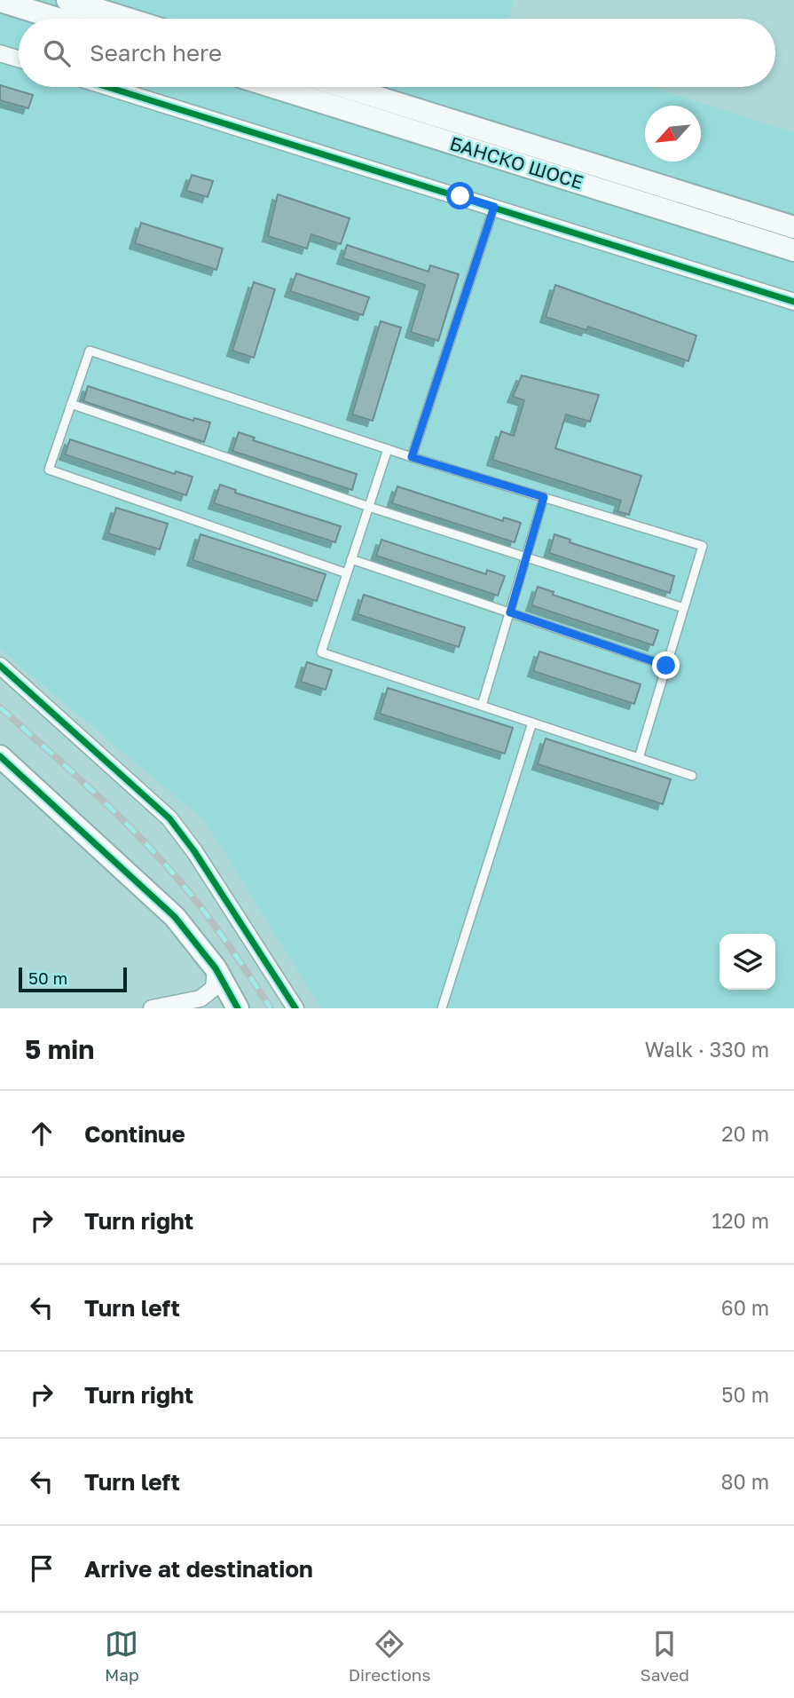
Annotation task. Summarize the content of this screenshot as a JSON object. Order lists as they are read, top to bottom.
{
  "streets": {
    "main road": ["БАНСКО ШОСЕ"]
  },
  "scale_bar": "50 m",
  "north": "bottom left",
  "page": {
    "search": "Search here",
    "scale": "50 m",
    "heading": ["5 min", "Walk · 330 m"],
    "list": [
      ["Continue", "20 m"],
      ["Turn right", "120 m"],
      ["Turn left", "60 m"],
      ["Turn right", "50 m"],
      ["Turn left", "80 m"],
      "Arrive at destination"
    ],
    "nav": ["Map", "Directions", "Saved"]
  }
}
